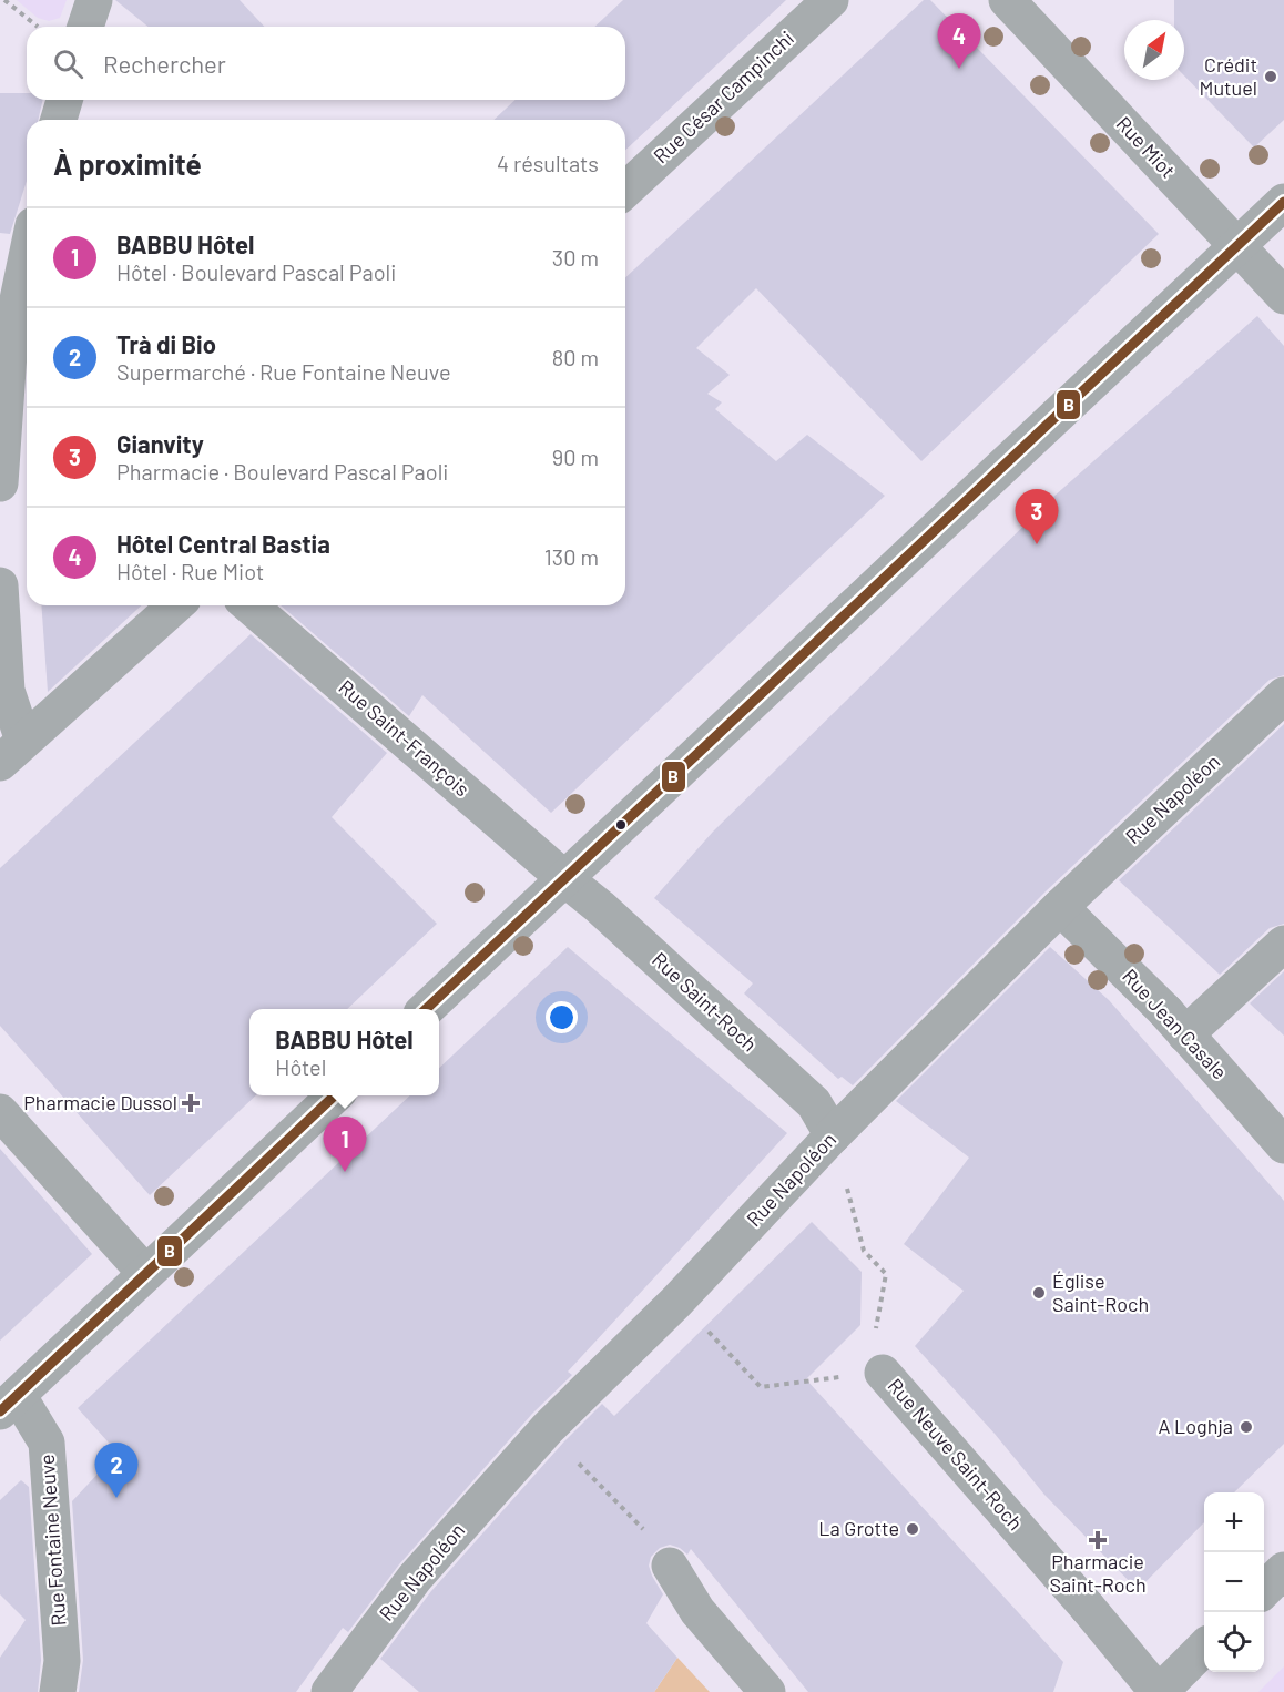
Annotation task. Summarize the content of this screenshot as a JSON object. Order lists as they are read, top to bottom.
{
  "streets": {
    "street": [
      "Rue César Campinchi",
      "Rue Miot",
      "Rue Saint-François",
      "Rue Napoléon",
      "Rue Saint-Roch",
      "Rue Jean Casale",
      "Rue Neuve Saint-Roch",
      "Rue Fontaine Neuve"
    ]
  },
  "crossings": [
    ["Rue Saint-François", "Rue Saint-Roch"],
    ["Rue Napoléon", "Rue Saint-Roch"],
    ["Rue Napoléon", "Rue Jean Casale"],
    ["Rue Napoléon", "Rue Neuve Saint-Roch"]
  ],
  "places": {
    "other": [
      "Crédit Mutuel",
      "Église Saint-Roch",
      "A Loghja",
      "La Grotte"
    ],
    "health": ["Pharmacie Dussol", "Pharmacie Saint-Roch"]
  },
  "lines": ["transit line B"],
  "north": "top right",
  "page": {
    "pins": [
      "4",
      "3",
      "1",
      "2"
    ],
    "search": "Rechercher",
    "heading": ["À proximité", "4 résultats"],
    "list": [
      {
        "mark": "1",
        "name": "BABBU Hôtel",
        "note": "Hôtel · Boulevard Pascal Paoli",
        "value": "30 m"
      },
      {
        "mark": "2",
        "name": "Trà di Bio",
        "note": "Supermarché · Rue Fontaine Neuve",
        "value": "80 m"
      },
      {
        "mark": "3",
        "name": "Gianvity",
        "note": "Pharmacie · Boulevard Pascal Paoli",
        "value": "90 m"
      },
      {
        "mark": "4",
        "name": "Hôtel Central Bastia",
        "note": "Hôtel · Rue Miot",
        "value": "130 m"
      }
    ],
    "popup": ["BABBU Hôtel", "Hôtel"],
    "map_buttons": ["+", "−"]
  }
}
